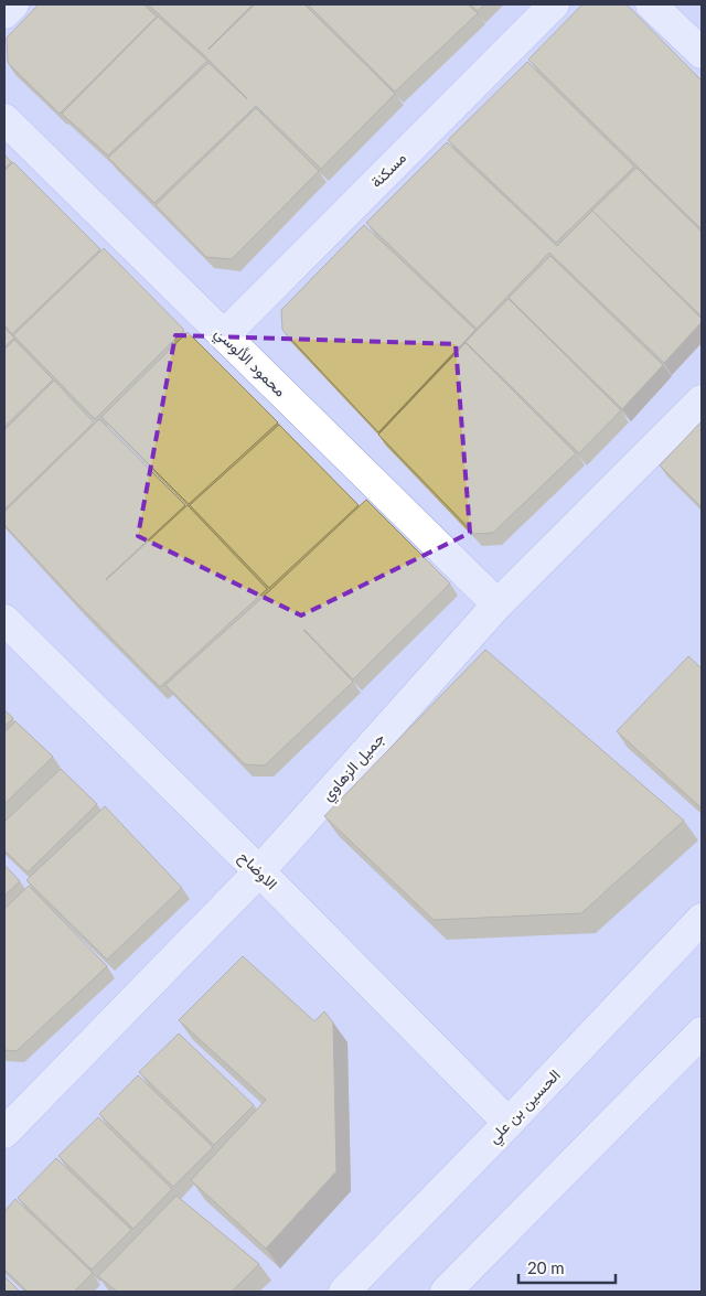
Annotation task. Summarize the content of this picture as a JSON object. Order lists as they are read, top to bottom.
{
  "streets": {
    "street": [
      "مسكنة",
      "محمود الألوسي",
      "جميل الزهاوي",
      "الاوضاح",
      "الحسين بن علي"
    ]
  },
  "crossings": [
    ["مسكنة", "محمود الألوسي"],
    ["محمود الألوسي", "جميل الزهاوي"],
    ["جميل الزهاوي", "الاوضاح"],
    ["الاوضاح", "الحسين بن علي"]
  ],
  "scale_bar": "20 m"
}
